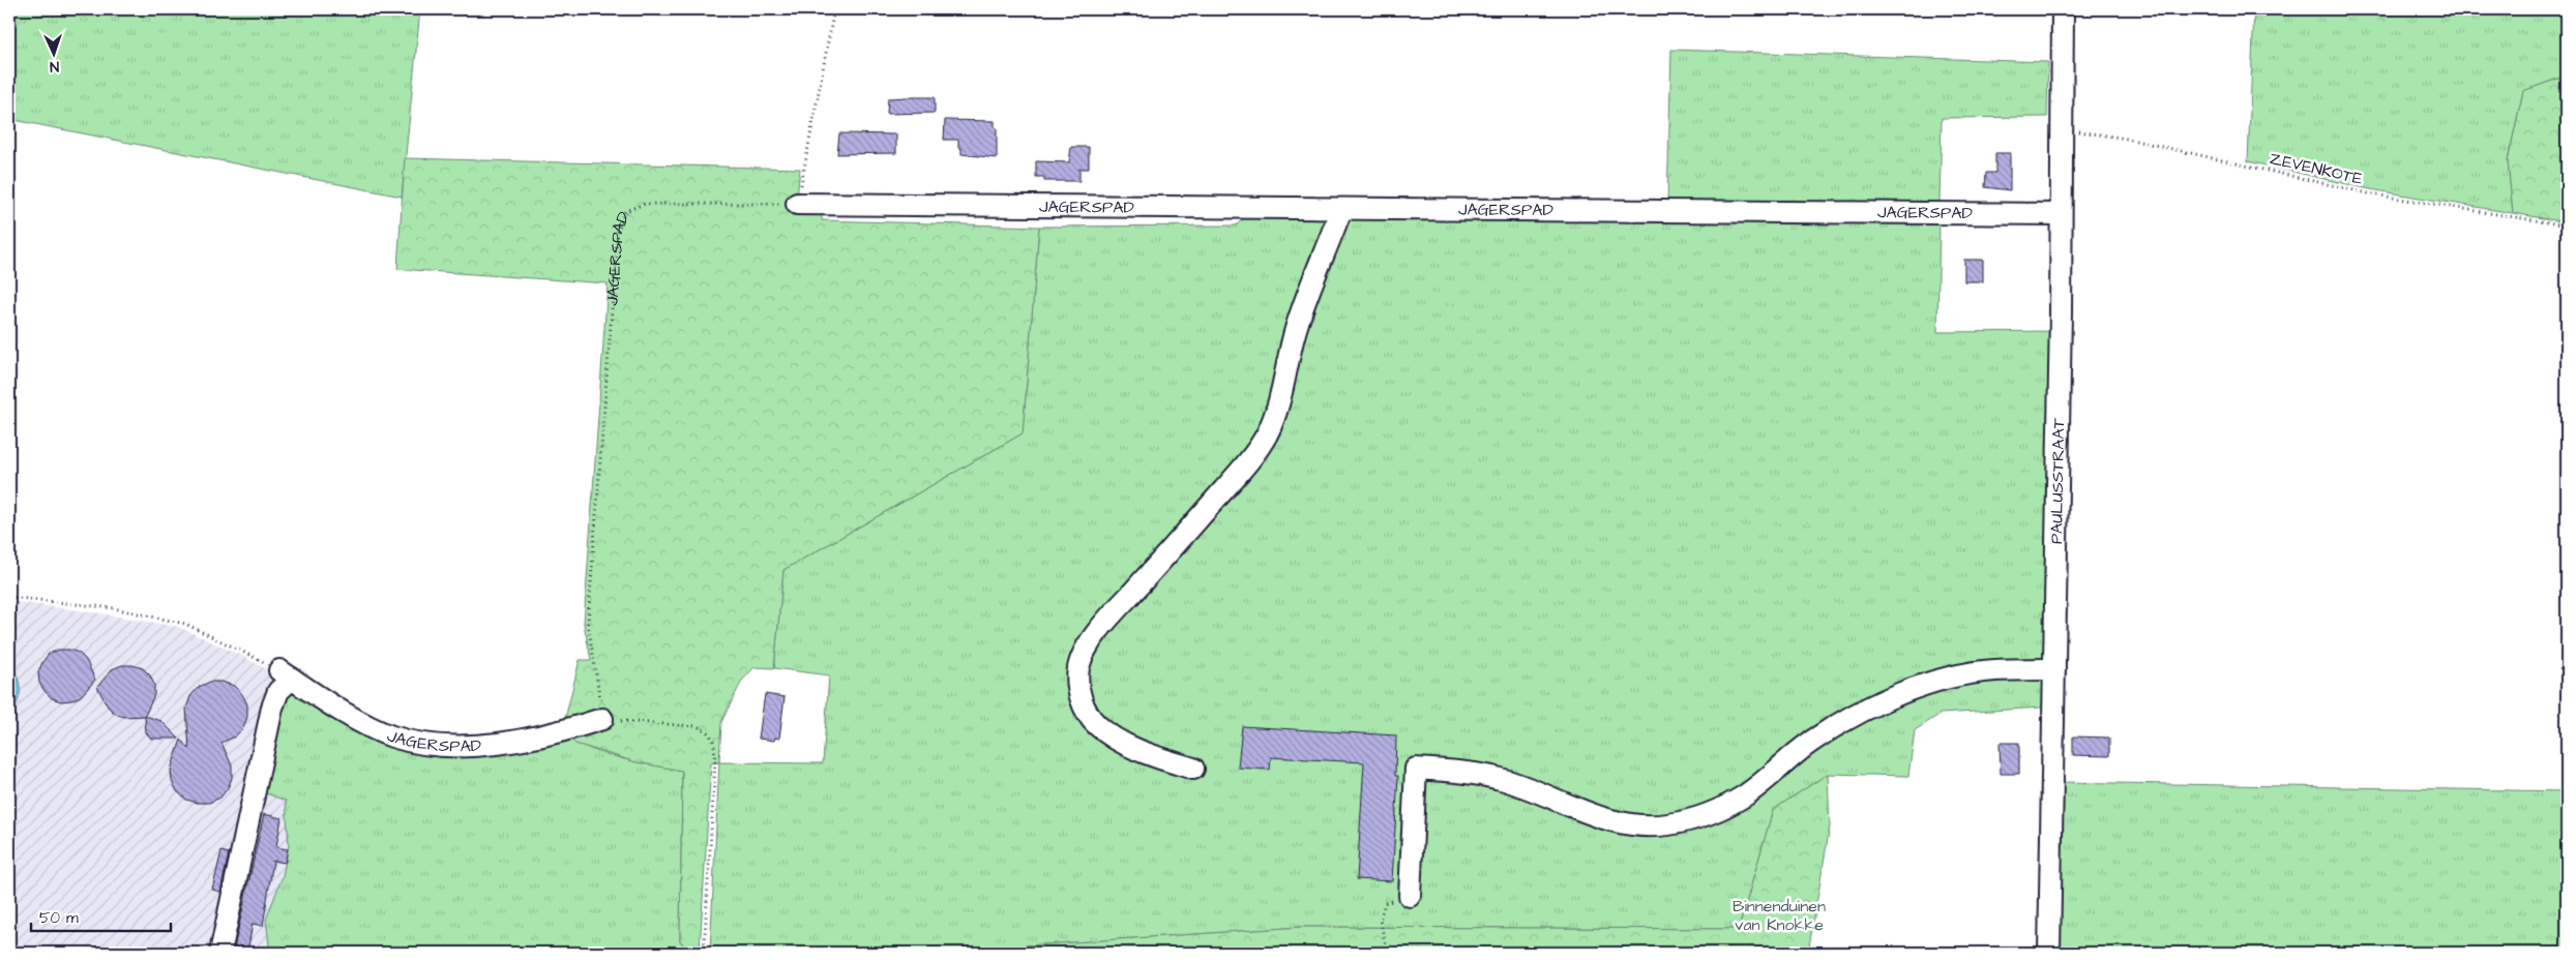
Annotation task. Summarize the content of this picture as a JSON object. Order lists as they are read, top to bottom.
{
  "streets": {
    "street": ["JAGERSPAD", "PAULUSSTRAAT"],
    "path": ["ZEVENKOTE"]
  },
  "crossings": [
    ["ZEVENKOTE", "PAULUSSTRAAT"],
    ["JAGERSPAD", "PAULUSSTRAAT"]
  ],
  "parks": ["Binnenduinen van Knokke"],
  "scale_bar": "50 m",
  "north": "bottom"
}
